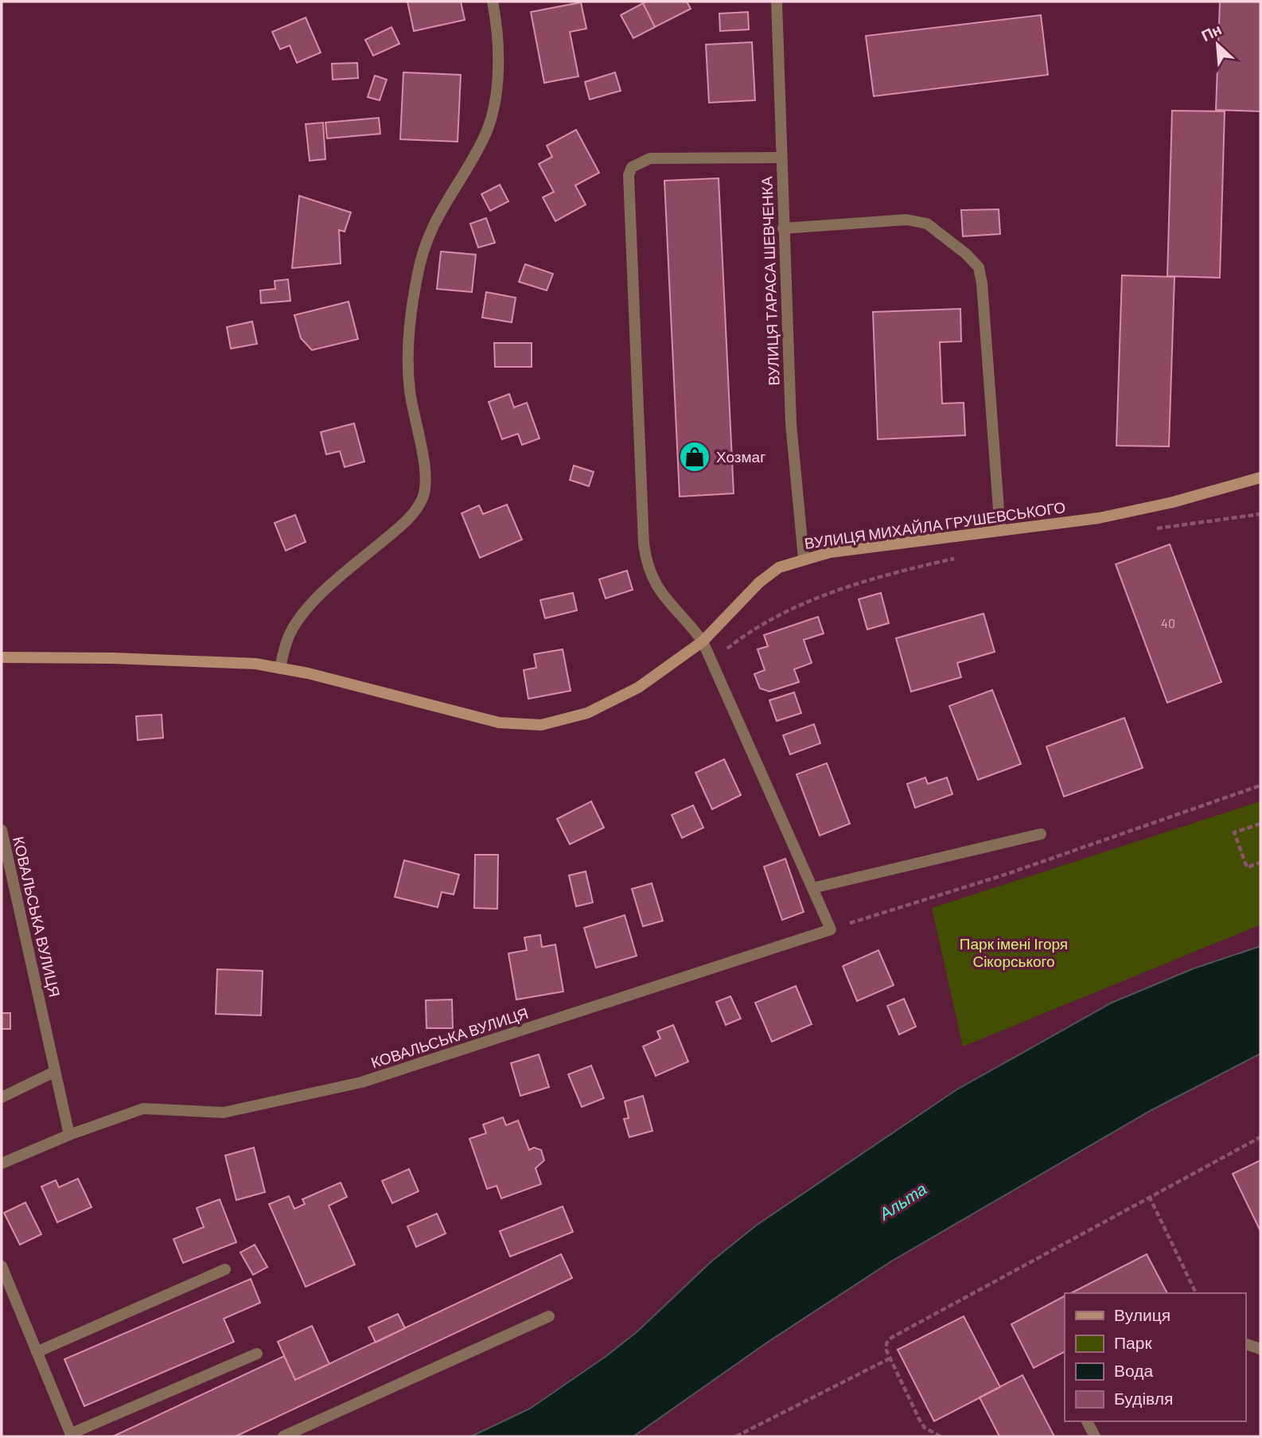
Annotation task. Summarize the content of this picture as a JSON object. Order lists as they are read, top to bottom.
{
  "streets": {
    "main road": ["ВУЛИЦЯ МИХАЙЛА ГРУШЕВСЬКОГО"],
    "street": ["ВУЛИЦЯ ТАРАСА ШЕВЧЕНКА", "КОВАЛЬСЬКА ВУЛИЦЯ"]
  },
  "crossings": [
    ["ВУЛИЦЯ ТАРАСА ШЕВЧЕНКА", "ВУЛИЦЯ МИХАЙЛА ГРУШЕВСЬКОГО"]
  ],
  "water": ["Альта"],
  "parks": ["Парк імені Ігоря Сікорського"],
  "places": {
    "shop": ["Хозмаг"]
  },
  "house_numbers": ["40"],
  "legend": [
    "Вулиця",
    "Парк",
    "Вода",
    "Будівля"
  ],
  "north": "top left"
}
